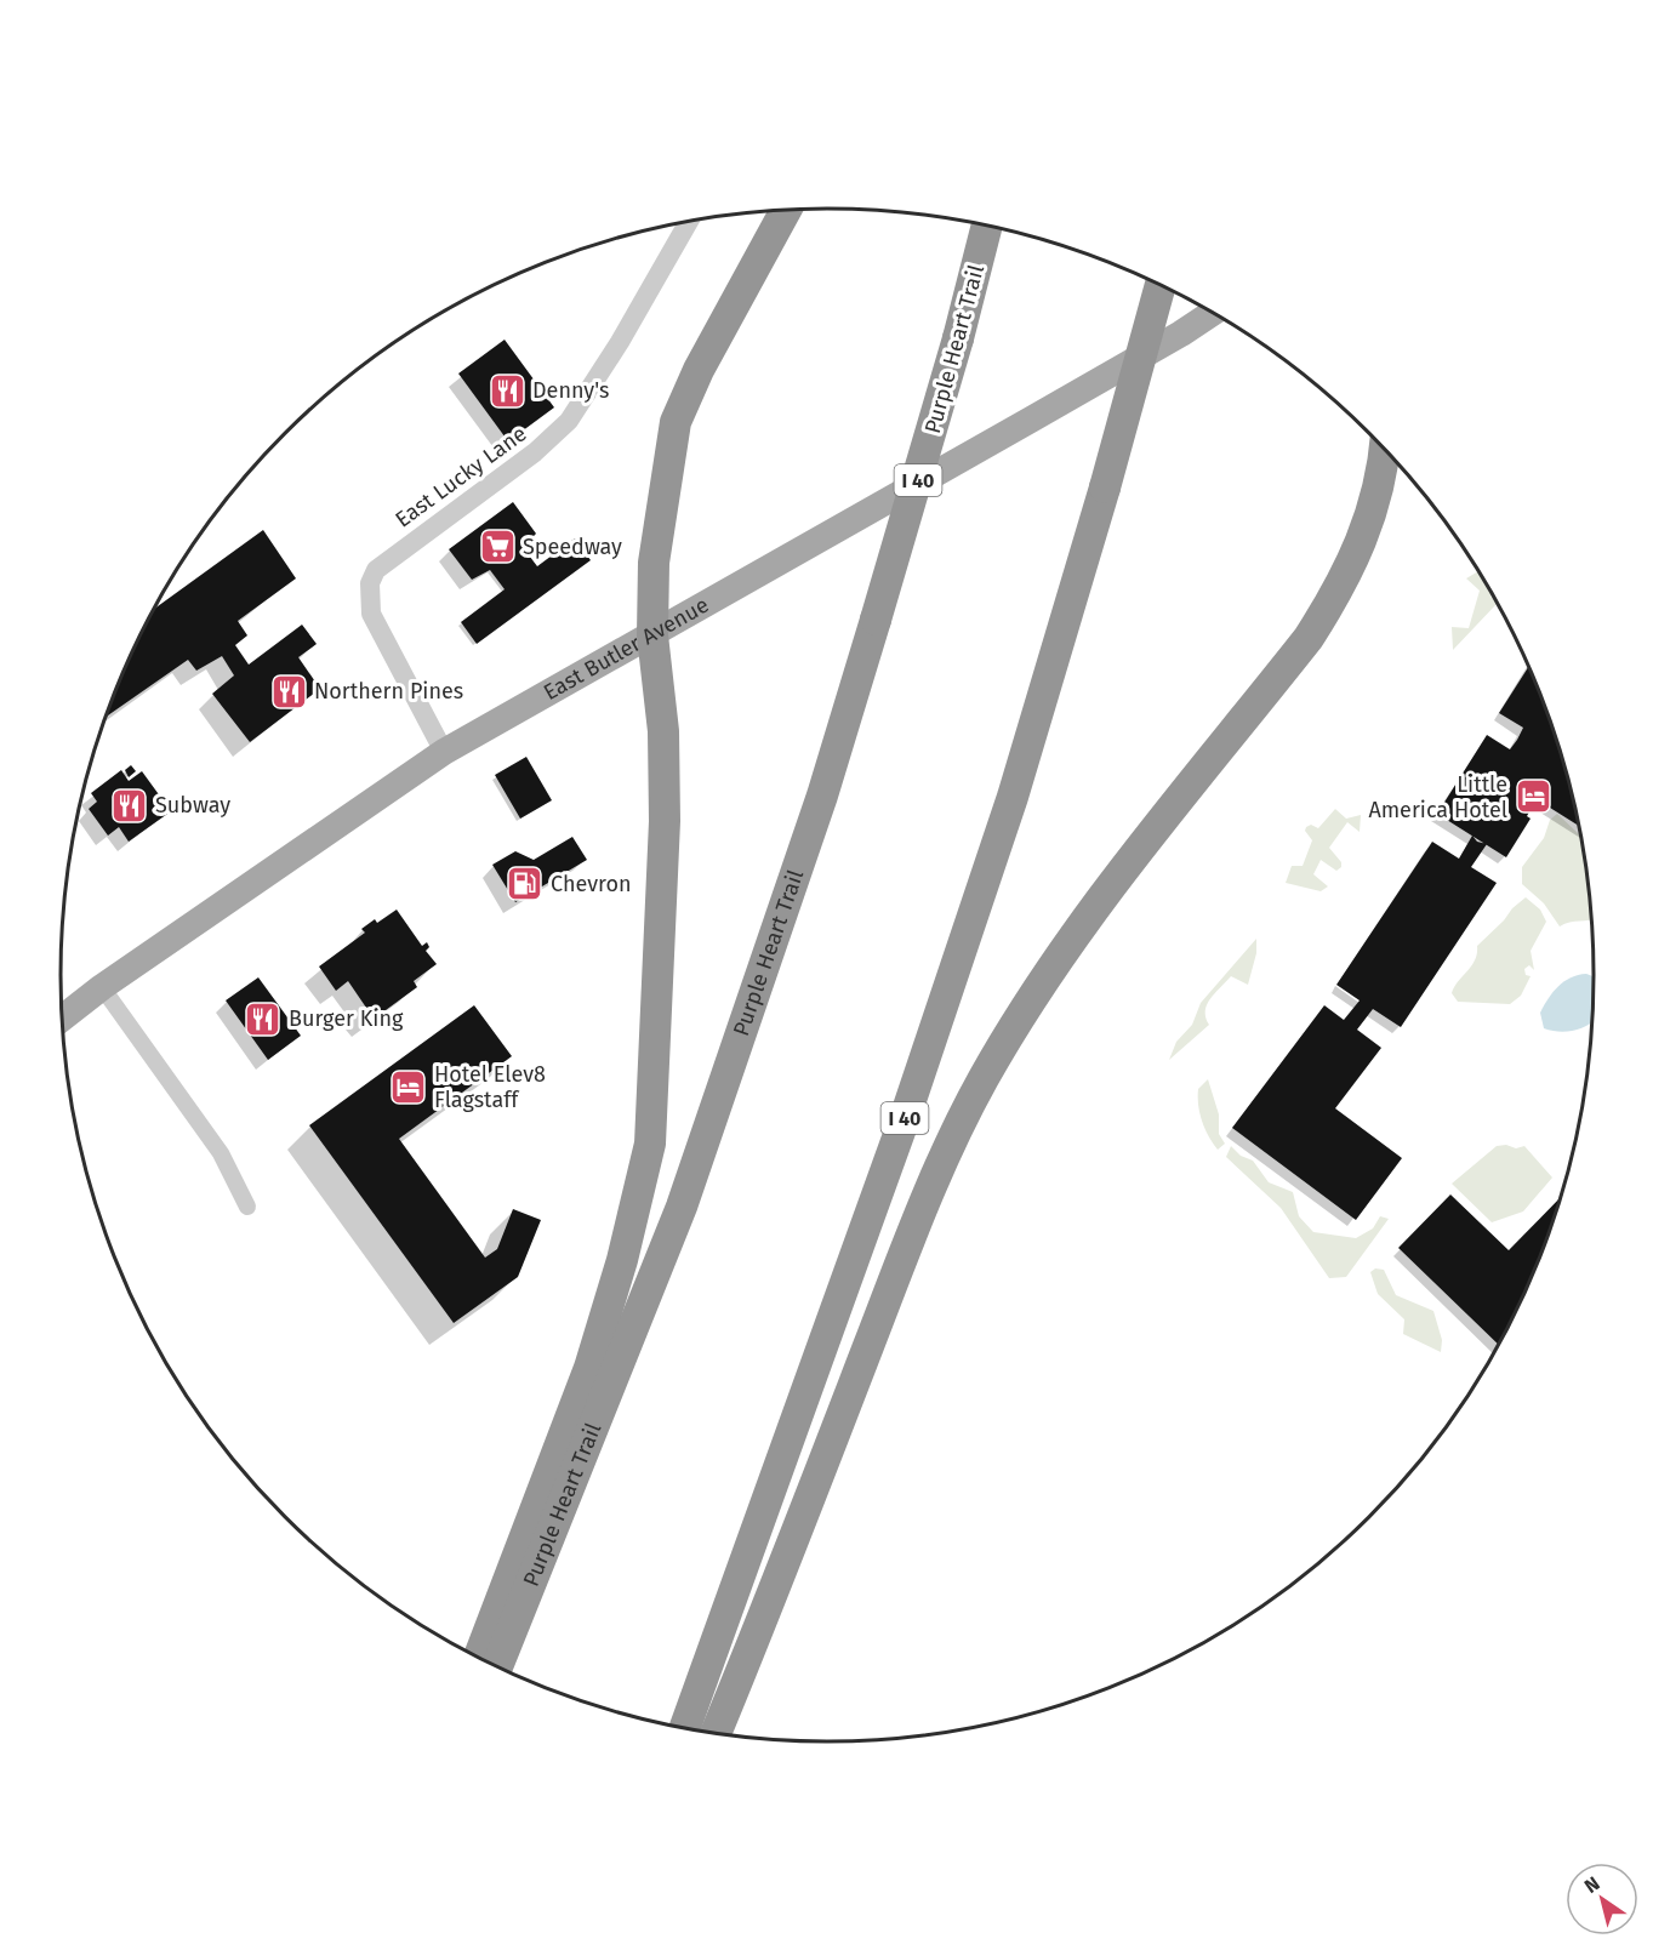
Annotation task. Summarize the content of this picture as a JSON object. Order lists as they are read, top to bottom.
{
  "streets": {
    "highway": ["Purple Heart Trail", "I 40"],
    "main road": ["East Butler Avenue"],
    "street": ["East Lucky Lane"]
  },
  "crossings": [
    ["East Lucky Lane", "East Butler Avenue"]
  ],
  "places": {
    "restaurant": [
      "Denny's",
      "Northern Pines",
      "Subway",
      "Burger King"
    ],
    "supermarket": ["Speedway"],
    "hotel": ["Little America Hotel", "Hotel Elev8 Flagstaff"],
    "fuel station": ["Chevron"]
  },
  "north": "top left"
}
